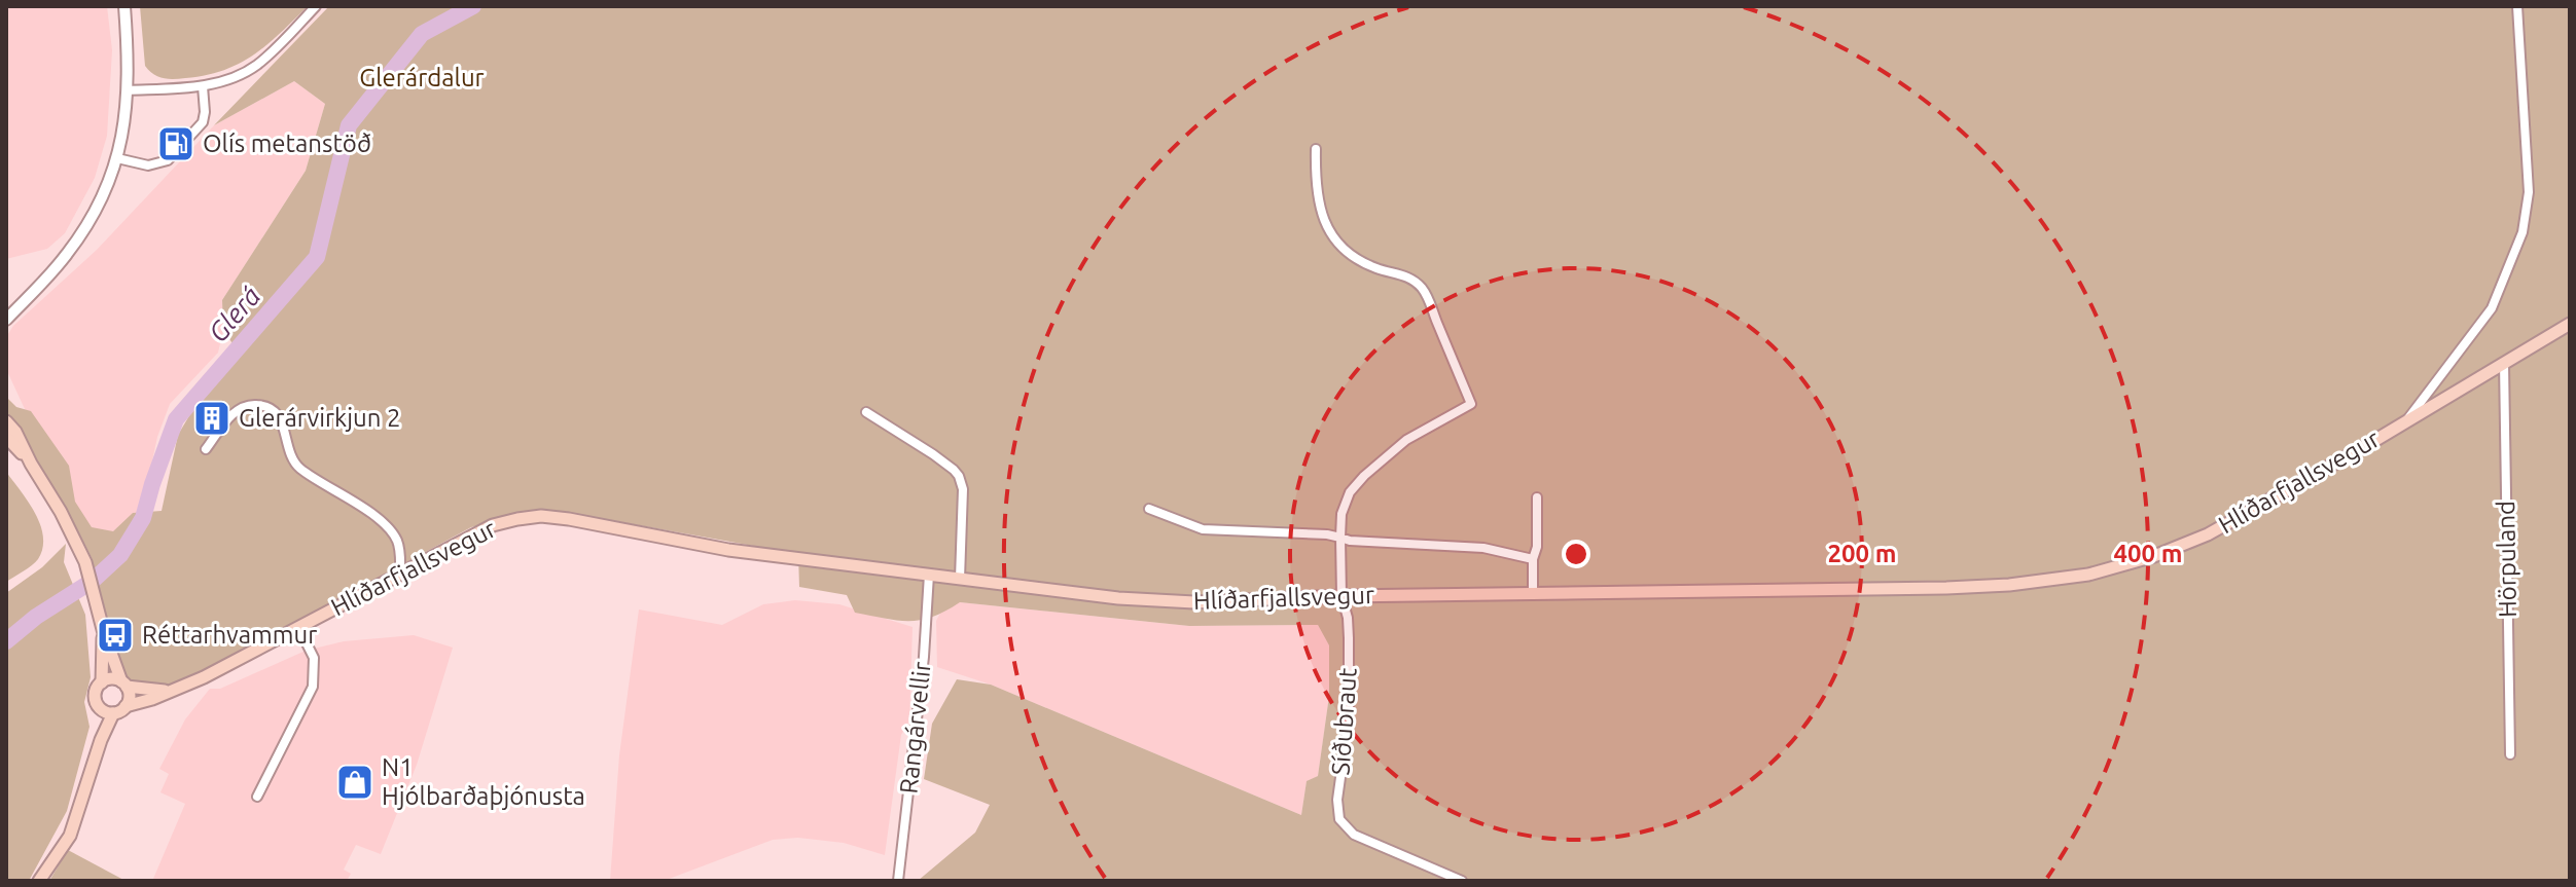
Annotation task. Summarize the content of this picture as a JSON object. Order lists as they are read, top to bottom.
{
  "streets": {
    "main road": ["Hlíðarfjallsvegur"],
    "street": ["Hörpuland", "Síðubraut", "Rangárvellir"]
  },
  "crossings": [
    ["Hlíðarfjallsvegur", "Hörpuland"],
    ["Hlíðarfjallsvegur", "Síðubraut"],
    ["Hlíðarfjallsvegur", "Rangárvellir"]
  ],
  "water": ["Glerá"],
  "parks": ["Glerárdalur"],
  "places": {
    "fuel station": ["Olís metanstöð"],
    "building": ["Glerárvirkjun 2"],
    "bus stop": ["Réttarhvammur"],
    "shop": ["N1 Hjólbarðaþjónusta"]
  },
  "rings": ["200 m", "400 m"]
}
